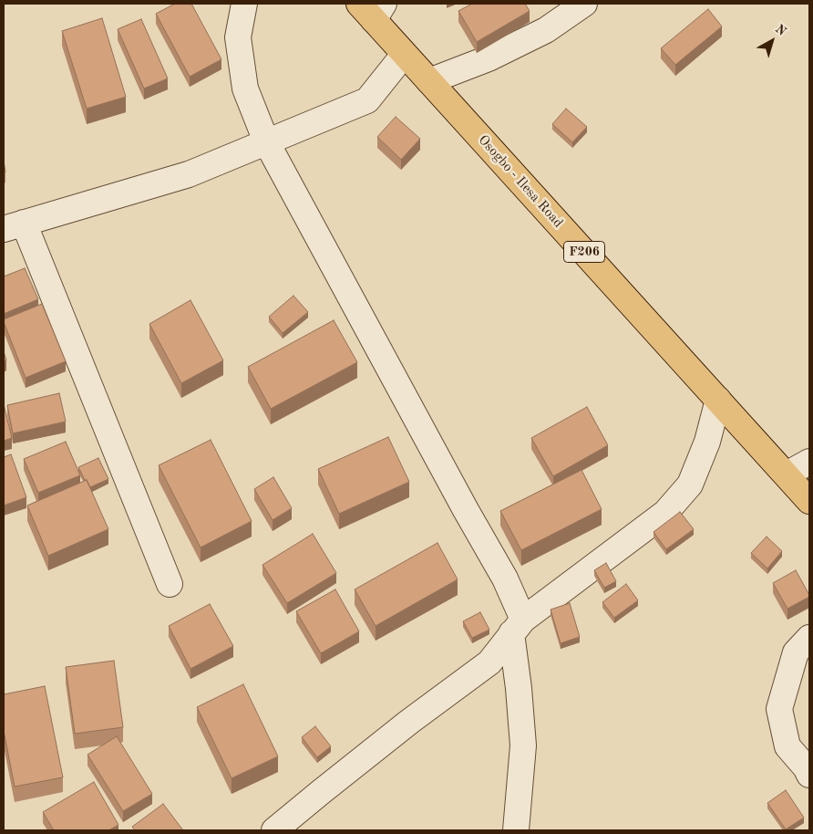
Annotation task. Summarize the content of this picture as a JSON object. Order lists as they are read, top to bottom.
{
  "streets": {
    "main road": ["Osogbo - Ilesa Road", "F206"]
  },
  "north": "top right"
}
